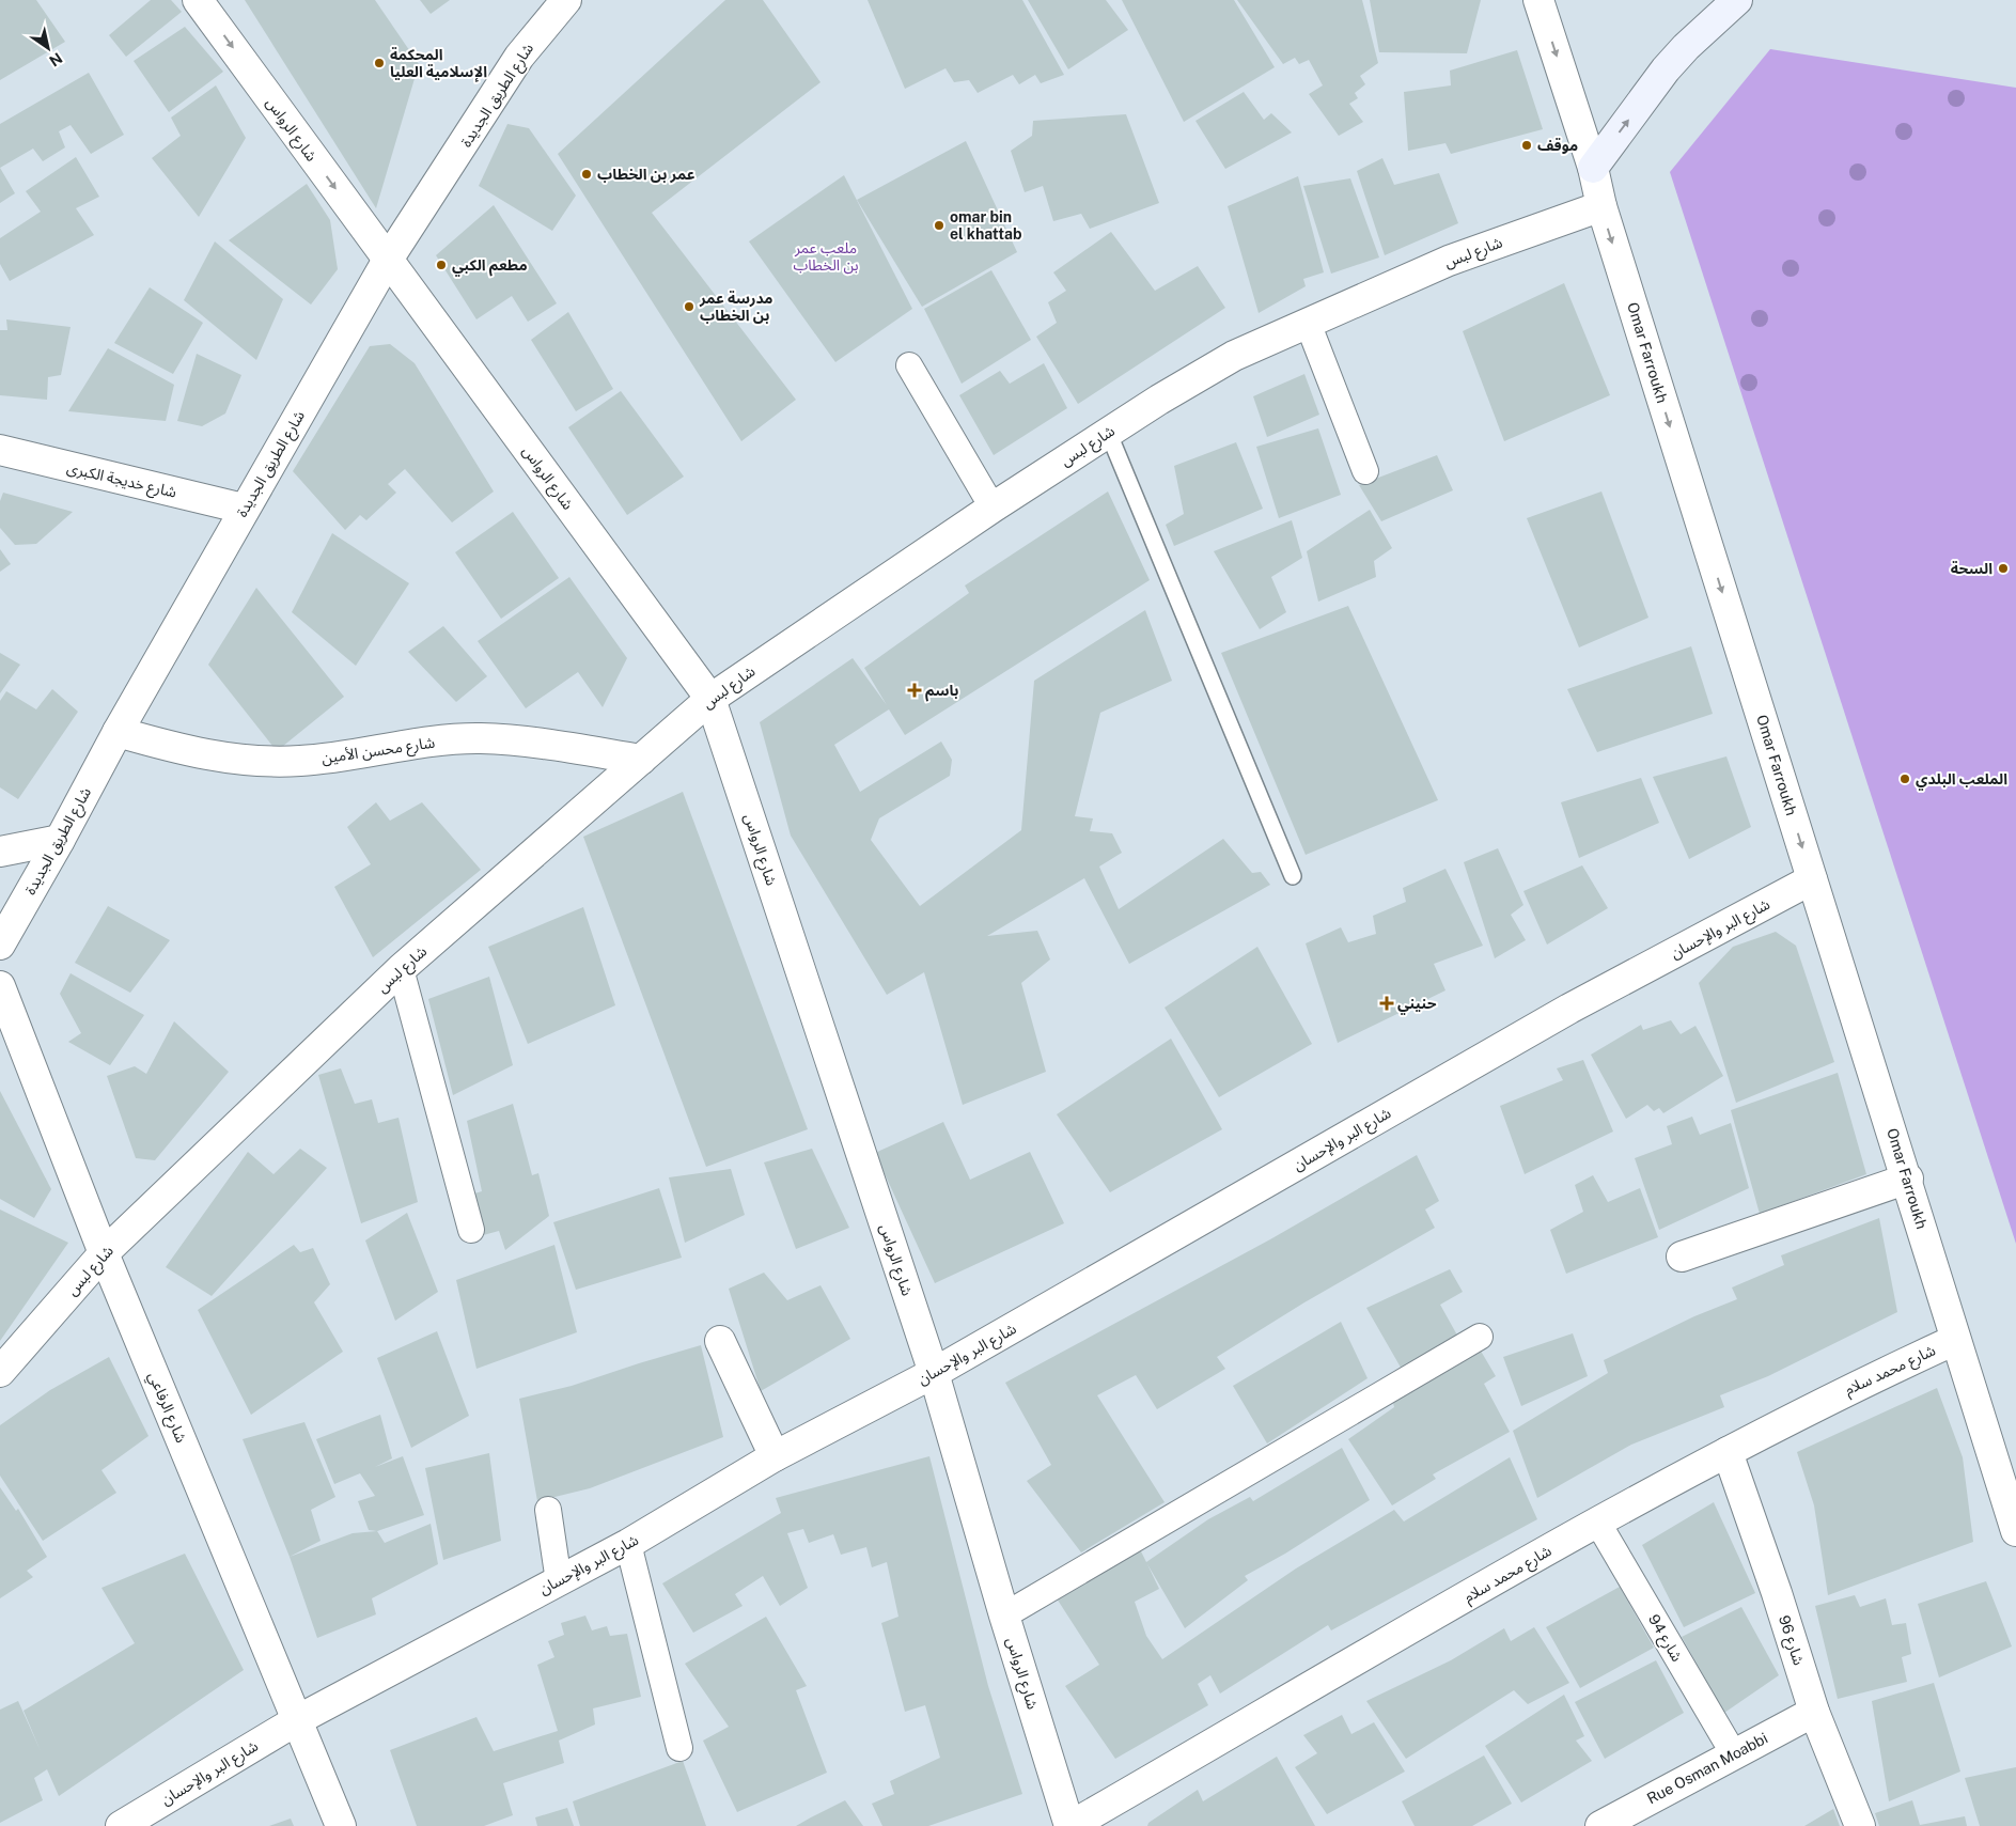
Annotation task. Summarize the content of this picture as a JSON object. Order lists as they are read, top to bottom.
{
  "streets": {
    "street": [
      "شارع الطريق الجديدة",
      "شارع الرواس",
      "شارع لبس",
      "Omar Farroukh",
      "شارع خديجة الكبرى",
      "شارع محسن الأمين",
      "شارع البر والإحسان",
      "شارع محمد سلام",
      "شارع الرفاعي",
      "شارع 94",
      "شارع 96",
      "Rue Osman Moabbi"
    ]
  },
  "crossings": [
    ["شارع الطريق الجديدة", "شارع الرواس"],
    ["شارع الطريق الجديدة", "شارع خديجة الكبرى"],
    ["شارع الطريق الجديدة", "شارع محسن الأمين"],
    ["شارع الرواس", "شارع لبس"],
    ["شارع الرواس", "شارع البر والإحسان"],
    ["شارع الرواس", "شارع محمد سلام"],
    ["شارع لبس", "Omar Farroukh"],
    ["شارع لبس", "شارع محسن الأمين"],
    ["شارع لبس", "شارع الرفاعي"],
    ["Omar Farroukh", "شارع البر والإحسان"],
    ["Omar Farroukh", "شارع محمد سلام"],
    ["شارع البر والإحسان", "شارع الرفاعي"],
    ["شارع محمد سلام", "شارع 94"],
    ["شارع محمد سلام", "شارع 96"],
    ["شارع 94", "Rue Osman Moabbi"],
    ["شارع 96", "Rue Osman Moabbi"]
  ],
  "one_way": ["Omar Farroukh"],
  "parks": ["ملعب عمر بن الخطاب"],
  "places": {
    "other": [
      "المحكمة الإسلامية العليا",
      "موقف",
      "عمر بن الخطاب",
      "omar bin el khattab",
      "مطعم الكبي",
      "مدرسة عمر بن الخطاب",
      "السحة",
      "الملعب البلدي"
    ],
    "health": ["باسم", "حنيني"]
  },
  "north": "bottom right"
}
